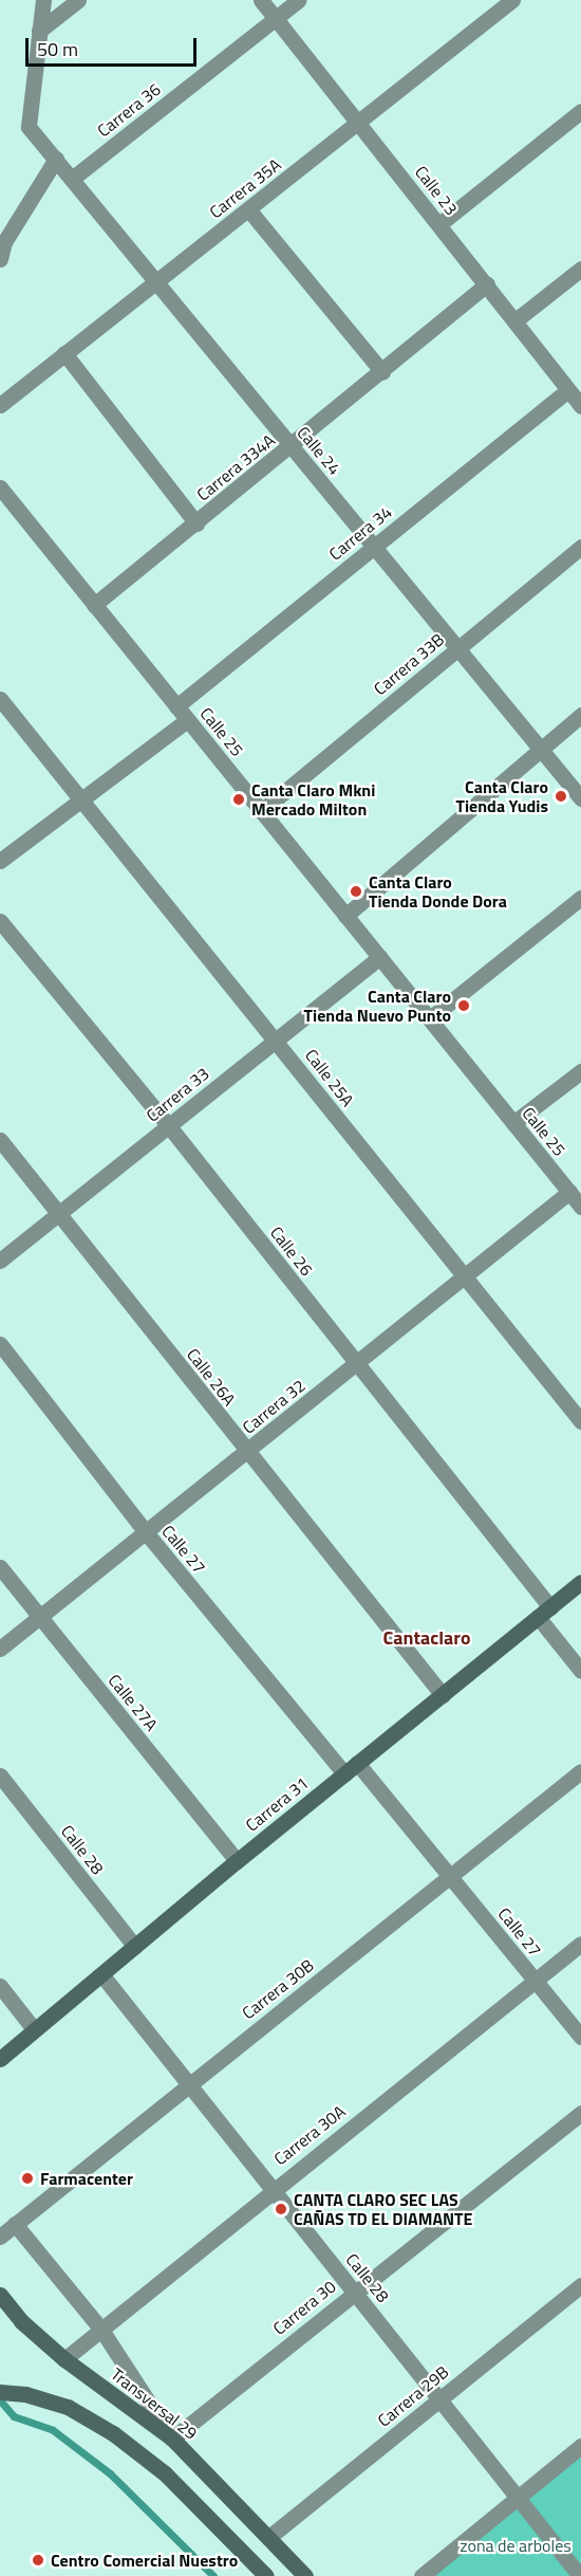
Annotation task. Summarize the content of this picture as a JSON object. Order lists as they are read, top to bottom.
{
  "streets": {
    "street": [
      "Carrera 36",
      "Carrera 35A",
      "Calle 23",
      "Calle 24",
      "Carrera 334A",
      "Carrera 34",
      "Carrera 33B",
      "Calle 25",
      "Calle 25A",
      "Carrera 33",
      "Calle 26",
      "Calle 26A",
      "Carrera 32",
      "Calle 27",
      "Calle 27A",
      "Carrera 31",
      "Calle 28",
      "Carrera 30B",
      "Carrera 30A",
      "Carrera 30",
      "Carrera 29B",
      "Transversal 29"
    ]
  },
  "crossings": [
    ["Carrera 36", "Calle 23"],
    ["Carrera 36", "Calle 24"],
    ["Carrera 35A", "Calle 23"],
    ["Carrera 35A", "Calle 24"],
    ["Calle 23", "Carrera 334A"],
    ["Calle 23", "Carrera 34"],
    ["Calle 24", "Carrera 334A"],
    ["Calle 24", "Carrera 34"],
    ["Calle 24", "Carrera 33B"],
    ["Carrera 334A", "Calle 25"],
    ["Carrera 34", "Calle 25"],
    ["Carrera 33B", "Calle 25"],
    ["Calle 25", "Carrera 33"],
    ["Calle 25", "Carrera 32"],
    ["Calle 25A", "Carrera 33"],
    ["Calle 25A", "Carrera 32"],
    ["Carrera 33", "Calle 26"],
    ["Carrera 33", "Calle 26A"],
    ["Calle 26", "Carrera 32"],
    ["Calle 26", "Carrera 31"],
    ["Calle 26A", "Carrera 32"],
    ["Calle 26A", "Carrera 31"],
    ["Carrera 32", "Calle 27"],
    ["Carrera 32", "Calle 27A"],
    ["Calle 27", "Carrera 31"],
    ["Calle 27", "Carrera 30B"],
    ["Calle 27", "Carrera 30A"],
    ["Calle 27A", "Carrera 31"],
    ["Carrera 31", "Calle 28"],
    ["Calle 28", "Carrera 30B"],
    ["Calle 28", "Carrera 30A"],
    ["Calle 28", "Carrera 30"],
    ["Calle 28", "Carrera 29B"],
    ["Carrera 30A", "Transversal 29"],
    ["Carrera 30", "Transversal 29"],
    ["Carrera 29B", "Transversal 29"]
  ],
  "districts": ["Cantaclaro"],
  "parks": ["zona de arboles"],
  "places": [
    "Canta Claro Tienda Yudis",
    "Canta Claro Mkni Mercado Milton",
    "Canta Claro Tienda Donde Dora",
    "Canta Claro Tienda Nuevo Punto",
    "Farmacenter",
    "CANTA CLARO SEC LAS CAÑAS TD EL DIAMANTE",
    "Centro Comercial Nuestro"
  ],
  "scale_bar": "50 m"
}
